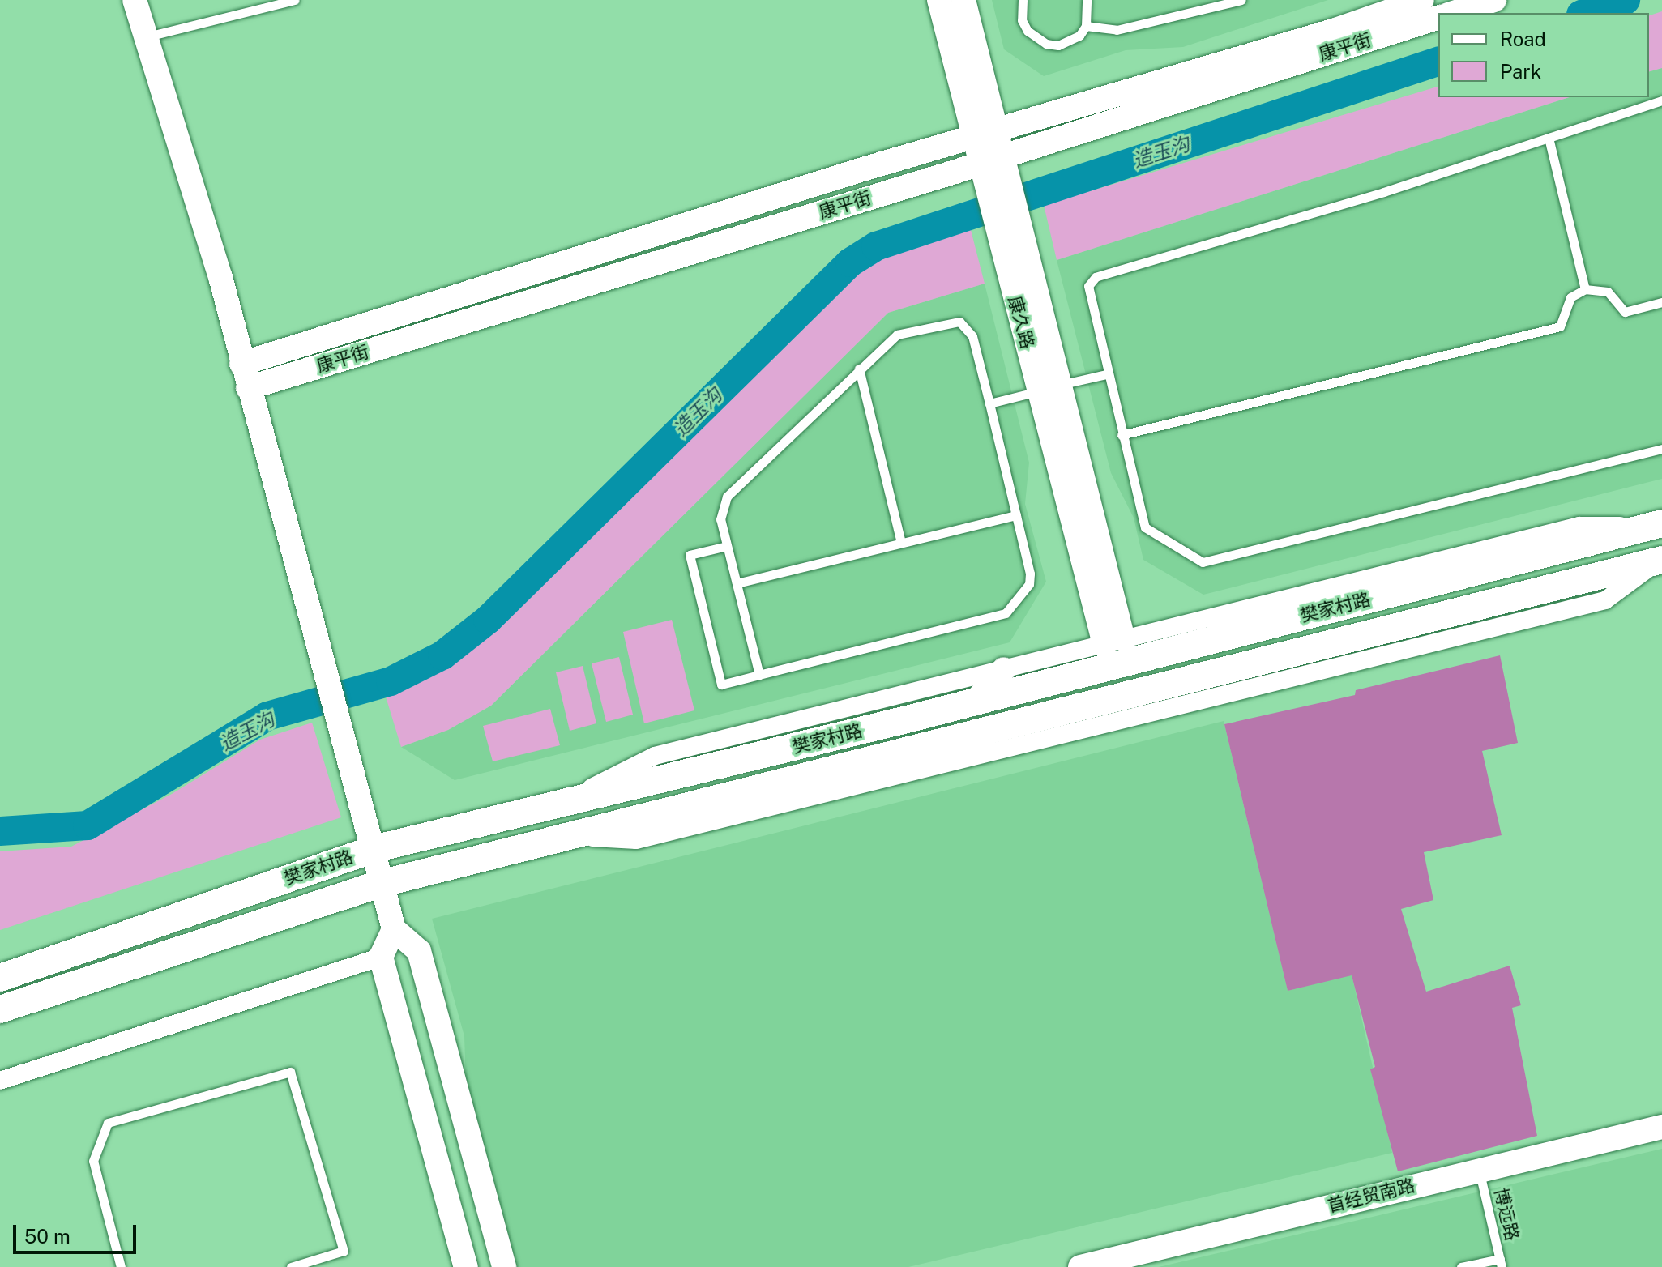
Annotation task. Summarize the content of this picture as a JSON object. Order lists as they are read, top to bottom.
{
  "streets": {
    "main road": ["樊家村路"],
    "street": ["康平街", "康久路", "首经贸南路"],
    "lane": ["博远路"]
  },
  "crossings": [
    ["康平街", "康久路"],
    ["首经贸南路", "博远路"]
  ],
  "water": ["造玉沟"],
  "legend": ["Road", "Park"],
  "scale_bar": "50 m"
}
